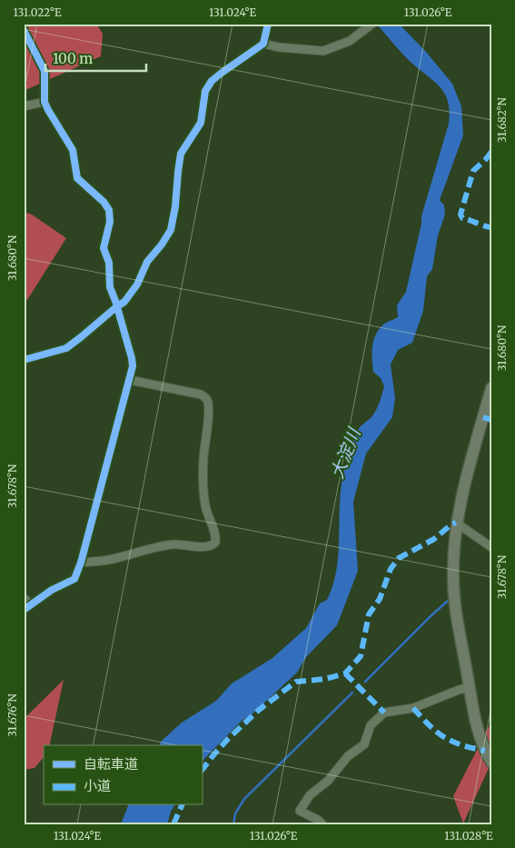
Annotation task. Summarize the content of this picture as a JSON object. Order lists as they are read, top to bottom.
{
  "water": ["大淀川"],
  "legend": ["自転車道", "小道"],
  "scale_bar": "100 m",
  "coordinates": [
    "131.022°E",
    "131.024°E",
    "131.026°E",
    "31.682°N",
    "31.680°N",
    "31.678°N",
    "31.676°N",
    "131.028°E"
  ]
}
